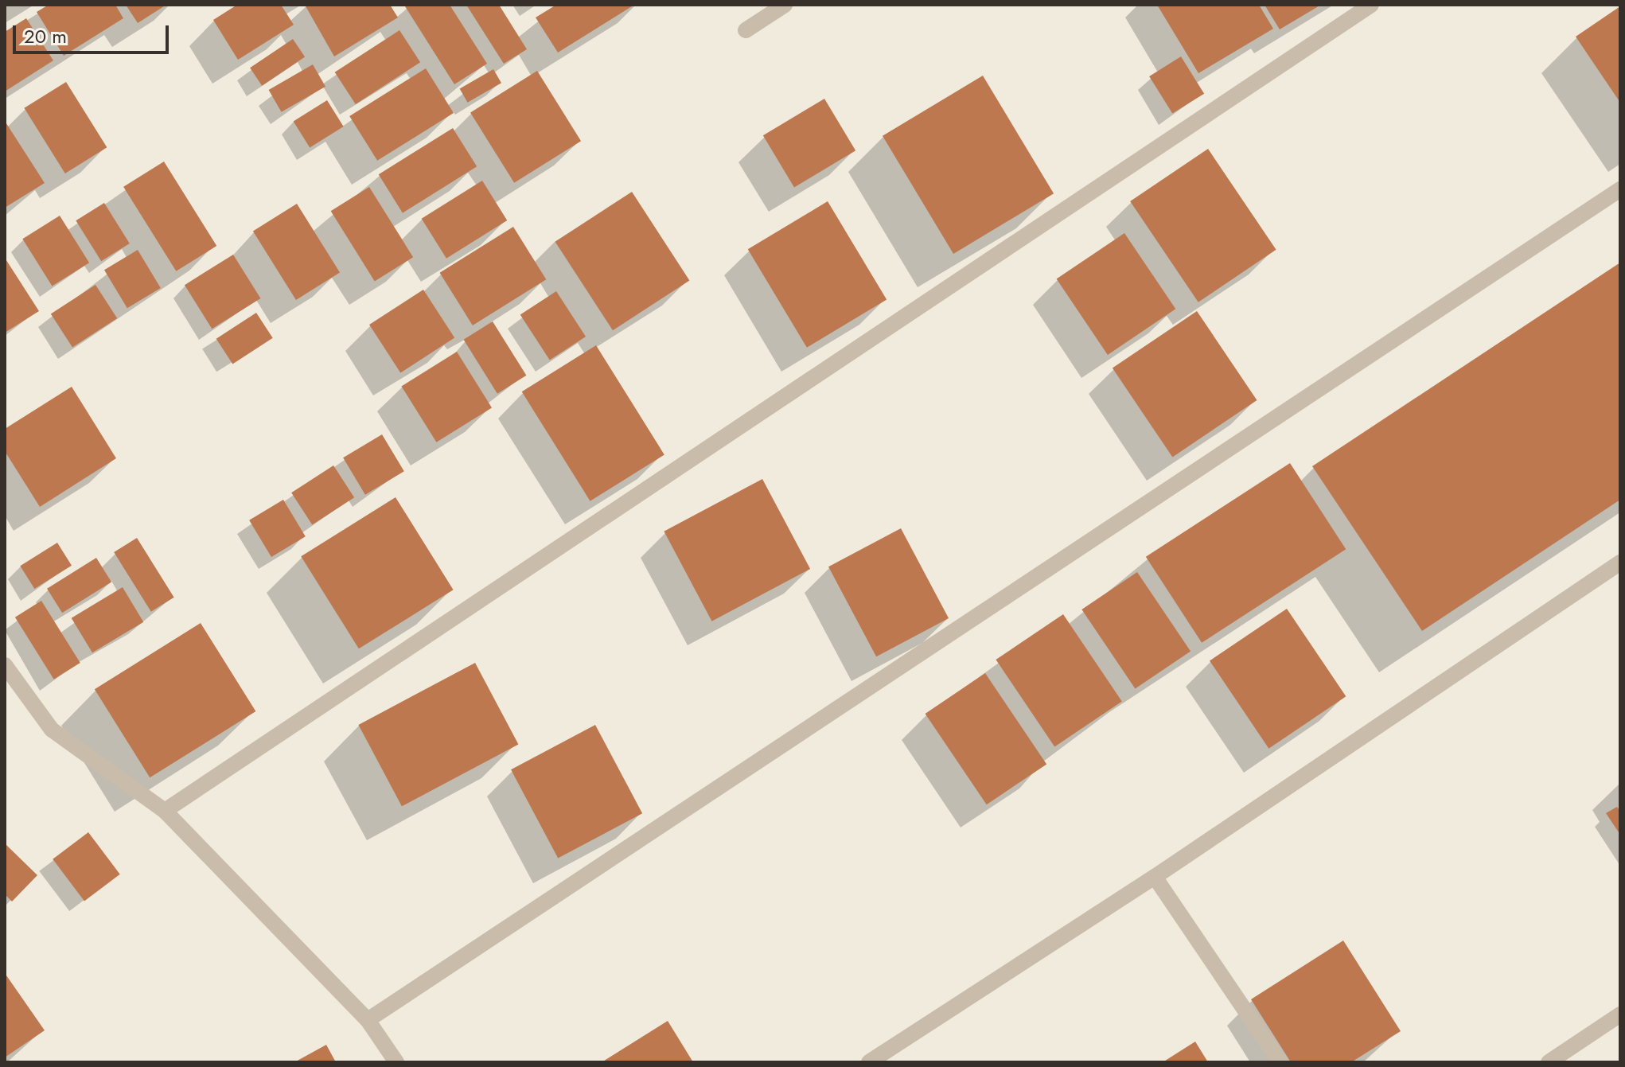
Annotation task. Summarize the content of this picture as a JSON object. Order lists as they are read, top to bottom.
{
  "scale_bar": "20 m"
}
